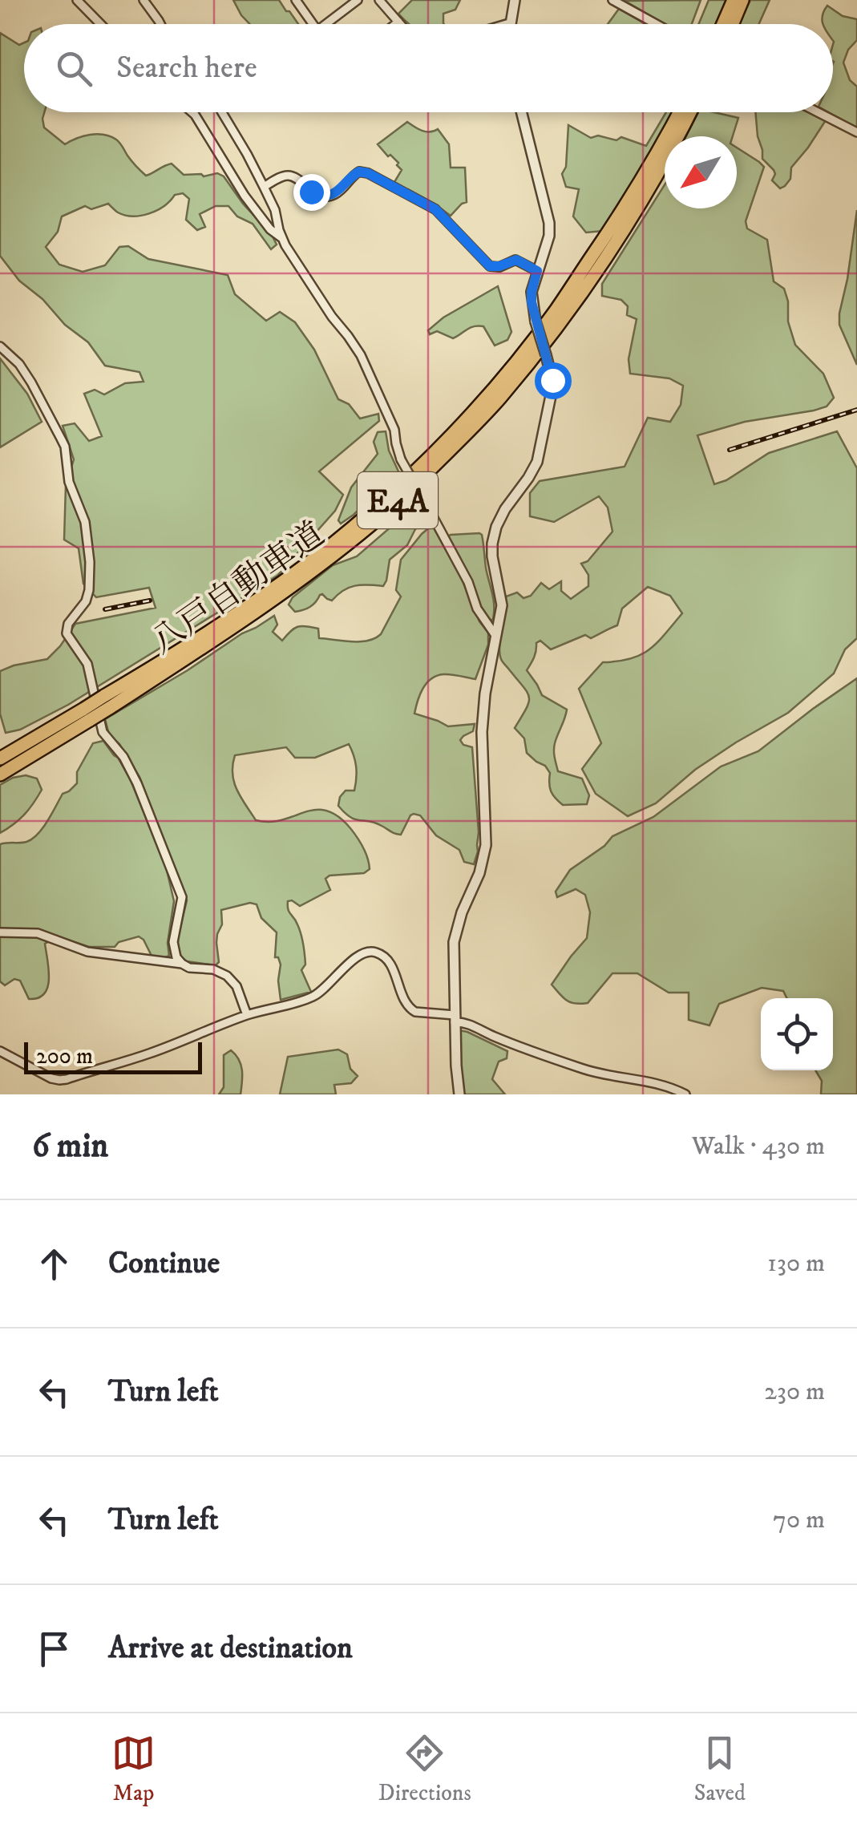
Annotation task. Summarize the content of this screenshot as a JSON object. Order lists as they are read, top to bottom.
{
  "streets": {
    "highway": ["E4A", "八戸自動車道"]
  },
  "scale_bar": "200 m",
  "north": "bottom left",
  "page": {
    "search": "Search here",
    "scale": "200 m",
    "heading": ["6 min", "Walk · 430 m"],
    "list": [
      ["Continue", "130 m"],
      ["Turn left", "230 m"],
      ["Turn left", "70 m"],
      "Arrive at destination"
    ],
    "nav": ["Map", "Directions", "Saved"]
  }
}
